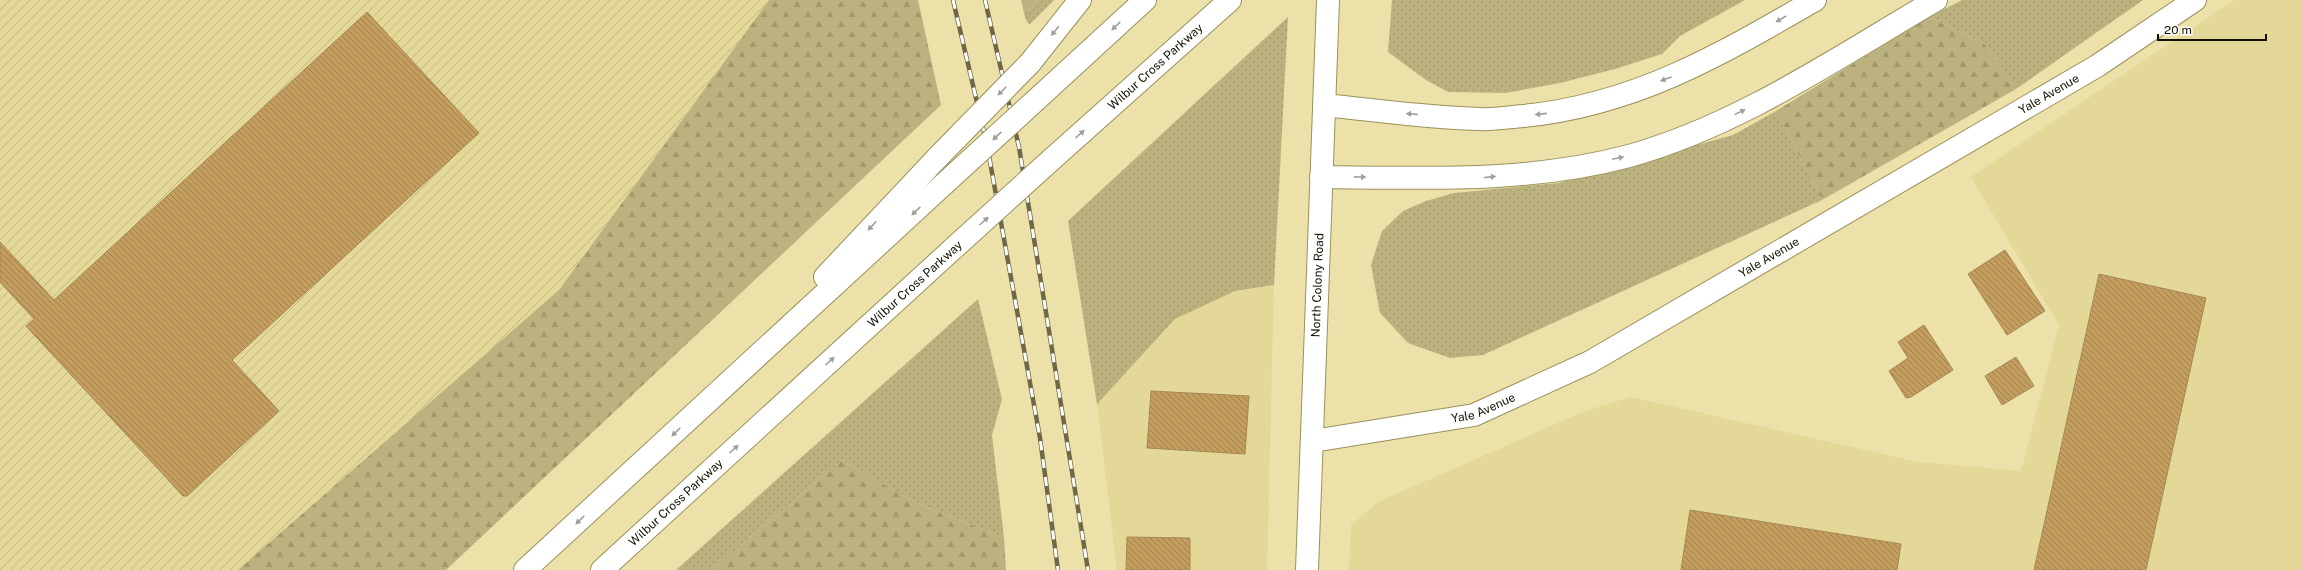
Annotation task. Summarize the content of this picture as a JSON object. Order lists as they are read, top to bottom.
{
  "streets": {
    "main road": ["Wilbur Cross Parkway", "Yale Avenue", "North Colony Road"]
  },
  "crossings": [
    ["Yale Avenue", "North Colony Road"]
  ],
  "scale_bar": "20 m"
}
